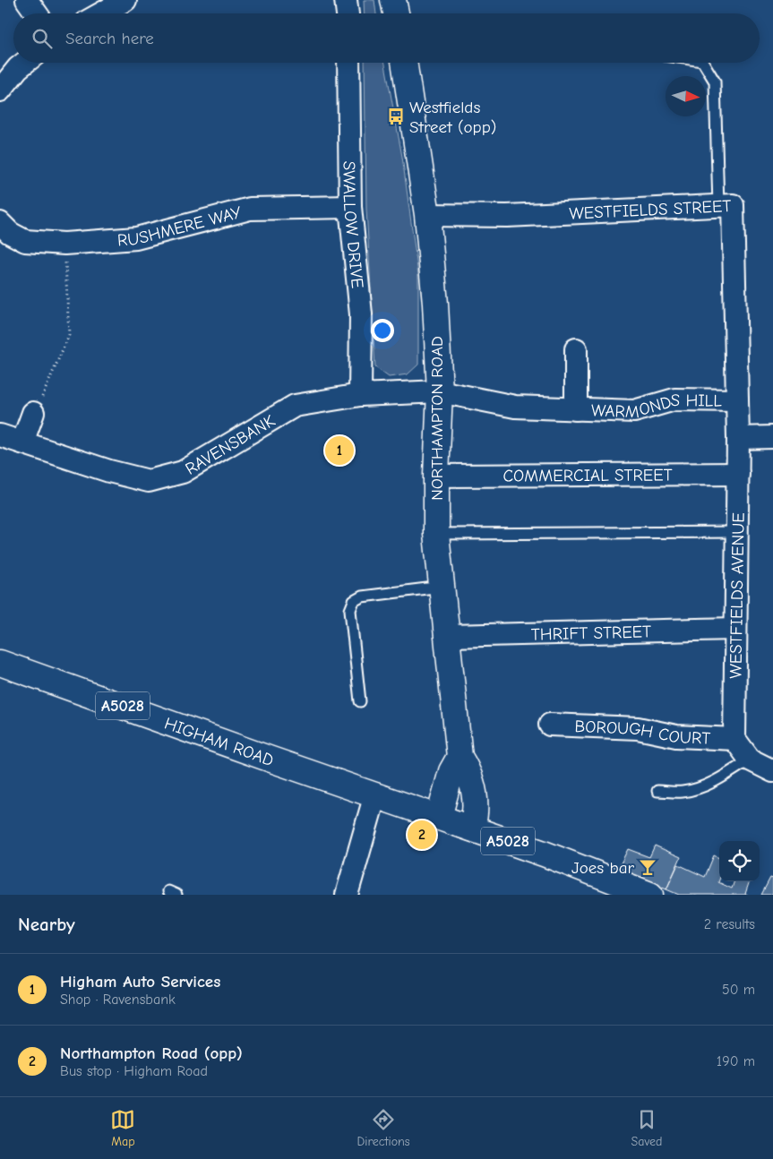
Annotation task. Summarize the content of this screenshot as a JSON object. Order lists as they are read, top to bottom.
{
  "streets": {
    "main road": ["NORTHAMPTON ROAD", "A5028", "HIGHAM ROAD"],
    "street": [
      "WESTFIELDS STREET",
      "RUSHMERE WAY",
      "SWALLOW DRIVE",
      "WARMONDS HILL",
      "RAVENSBANK",
      "COMMERCIAL STREET",
      "WESTFIELDS AVENUE",
      "THRIFT STREET",
      "BOROUGH COURT"
    ]
  },
  "crossings": [
    ["WESTFIELDS STREET", "WARMONDS HILL"],
    ["WESTFIELDS STREET", "NORTHAMPTON ROAD"],
    ["WESTFIELDS STREET", "WESTFIELDS AVENUE"],
    ["RUSHMERE WAY", "SWALLOW DRIVE"],
    ["SWALLOW DRIVE", "RAVENSBANK"],
    ["WARMONDS HILL", "NORTHAMPTON ROAD"],
    ["WARMONDS HILL", "RAVENSBANK"],
    ["WARMONDS HILL", "WESTFIELDS AVENUE"],
    ["NORTHAMPTON ROAD", "RAVENSBANK"],
    ["NORTHAMPTON ROAD", "COMMERCIAL STREET"],
    ["NORTHAMPTON ROAD", "THRIFT STREET"],
    ["COMMERCIAL STREET", "WESTFIELDS AVENUE"],
    ["WESTFIELDS AVENUE", "THRIFT STREET"],
    ["WESTFIELDS AVENUE", "BOROUGH COURT"],
    ["A5028", "HIGHAM ROAD"]
  ],
  "places": {
    "bus stop": ["Westfields Street (opp)"],
    "bar": ["Joes bar"]
  },
  "north": "right",
  "page": {
    "search": "Search here",
    "pins": ["1", "2"],
    "heading": ["Nearby", "2 results"],
    "list": [
      {
        "mark": "1",
        "name": "Higham Auto Services",
        "note": "Shop · Ravensbank",
        "value": "50 m"
      },
      {
        "mark": "2",
        "name": "Northampton Road (opp)",
        "note": "Bus stop · Higham Road",
        "value": "190 m"
      }
    ],
    "nav": ["Map", "Directions", "Saved"]
  }
}
